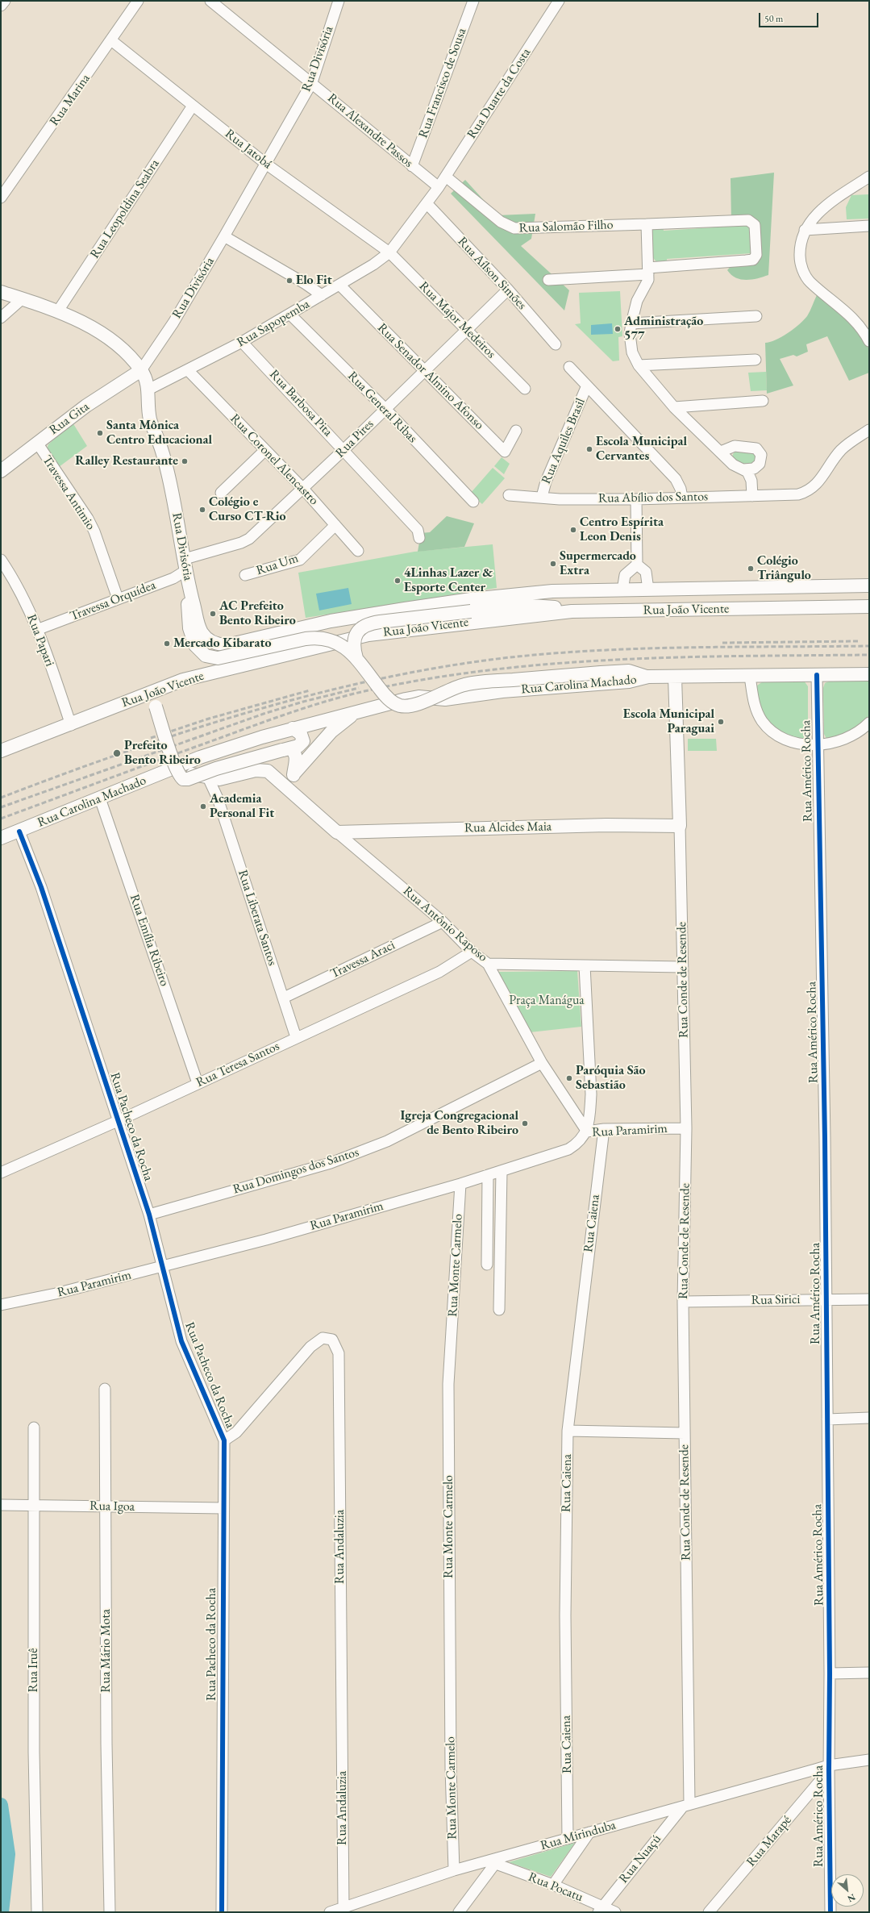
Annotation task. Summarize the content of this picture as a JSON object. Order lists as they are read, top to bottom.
{
  "streets": {
    "main road": [
      "Rua Divisória",
      "Rua Gita",
      "Rua João Vicente",
      "Rua Carolina Machado",
      "Rua Alcides Maia",
      "Rua Antônio Raposo",
      "Rua Conde de Resende"
    ],
    "street": [
      "Rua Francisco de Sousa",
      "Rua Duarte da Costa",
      "Rua Marina",
      "Rua Alexandre Passos",
      "Rua Jatobá",
      "Rua Leopoldina Seabra",
      "Rua Salomão Filho",
      "Rua Aílson Simões",
      "Rua Major Medeiros",
      "Rua Sapopemba",
      "Rua Senador Almino Afonso",
      "Rua Barbosa Pita",
      "Rua General Ribas",
      "Rua Pires",
      "Rua Aquiles Brasil",
      "Rua Coronel Alencastro",
      "Travessa Antimio",
      "Rua Abílio dos Santos",
      "Rua Um",
      "Travessa Orquídea",
      "Rua Papari",
      "Rua Américo Rocha",
      "Rua Liberata Santos",
      "Rua Emília Ribeiro",
      "Travessa Araci",
      "Rua Teresa Santos",
      "Rua Pacheco da Rocha",
      "Rua Paramirim",
      "Rua Domingos dos Santos",
      "Rua Caiena",
      "Rua Monte Carmelo",
      "Rua Sirici",
      "Rua Igoa",
      "Rua Andaluzia",
      "Rua Mário Mota",
      "Rua Iruê",
      "Rua Mirinduba",
      "Rua Marapé",
      "Rua Nuaçú",
      "Rua Pocatu"
    ]
  },
  "crossings": [
    ["Rua Divisória", "Rua Alexandre Passos"],
    ["Rua Divisória", "Rua Jatobá"],
    ["Rua Divisória", "Rua Sapopemba"],
    ["Rua Divisória", "Rua Gita"],
    ["Rua Divisória", "Rua Pires"],
    ["Rua Divisória", "Travessa Orquídea"],
    ["Rua Divisória", "Rua João Vicente"],
    ["Rua Francisco de Sousa", "Rua Alexandre Passos"],
    ["Rua Duarte da Costa", "Rua Alexandre Passos"],
    ["Rua Duarte da Costa", "Rua Salomão Filho"],
    ["Rua Duarte da Costa", "Rua Sapopemba"],
    ["Rua Marina", "Rua Jatobá"],
    ["Rua Alexandre Passos", "Rua Sapopemba"],
    ["Rua Jatobá", "Rua Leopoldina Seabra"],
    ["Rua Jatobá", "Rua Major Medeiros"],
    ["Rua Jatobá", "Rua Sapopemba"],
    ["Rua Aílson Simões", "Rua Sapopemba"],
    ["Rua Aílson Simões", "Rua Pires"],
    ["Rua Major Medeiros", "Rua Sapopemba"],
    ["Rua Major Medeiros", "Rua Pires"],
    ["Rua Sapopemba", "Rua Senador Almino Afonso"],
    ["Rua Sapopemba", "Rua Barbosa Pita"],
    ["Rua Sapopemba", "Rua General Ribas"],
    ["Rua Sapopemba", "Rua Coronel Alencastro"],
    ["Rua Senador Almino Afonso", "Rua Pires"],
    ["Rua Barbosa Pita", "Rua Pires"],
    ["Rua General Ribas", "Rua Pires"],
    ["Rua Gita", "Travessa Antimio"],
    ["Rua Pires", "Rua Coronel Alencastro"],
    ["Rua Pires", "Travessa Orquídea"],
    ["Rua Aquiles Brasil", "Rua Abílio dos Santos"],
    ["Rua Coronel Alencastro", "Rua Um"],
    ["Travessa Antimio", "Travessa Orquídea"],
    ["Travessa Orquídea", "Rua Papari"],
    ["Rua João Vicente", "Rua Papari"],
    ["Rua Carolina Machado", "Rua Américo Rocha"],
    ["Rua Carolina Machado", "Rua Antônio Raposo"],
    ["Rua Carolina Machado", "Rua Emília Ribeiro"],
    ["Rua Carolina Machado", "Rua Conde de Resende"],
    ["Rua Carolina Machado", "Rua Pacheco da Rocha"],
    ["Rua Américo Rocha", "Rua Sirici"],
    ["Rua Américo Rocha", "Rua Mirinduba"],
    ["Rua Américo Rocha", "Rua Marapé"],
    ["Rua Alcides Maia", "Rua Antônio Raposo"],
    ["Rua Alcides Maia", "Rua Conde de Resende"],
    ["Rua Liberata Santos", "Rua Antônio Raposo"],
    ["Rua Liberata Santos", "Travessa Araci"],
    ["Rua Liberata Santos", "Rua Teresa Santos"],
    ["Rua Antônio Raposo", "Travessa Araci"],
    ["Rua Antônio Raposo", "Rua Conde de Resende"],
    ["Rua Antônio Raposo", "Rua Teresa Santos"],
    ["Rua Emília Ribeiro", "Rua Teresa Santos"],
    ["Rua Conde de Resende", "Rua Paramirim"],
    ["Rua Conde de Resende", "Rua Sirici"],
    ["Rua Conde de Resende", "Rua Mirinduba"],
    ["Rua Conde de Resende", "Rua Nuaçú"],
    ["Rua Teresa Santos", "Rua Pacheco da Rocha"],
    ["Rua Pacheco da Rocha", "Rua Paramirim"],
    ["Rua Pacheco da Rocha", "Rua Domingos dos Santos"],
    ["Rua Pacheco da Rocha", "Rua Igoa"],
    ["Rua Pacheco da Rocha", "Rua Andaluzia"],
    ["Rua Paramirim", "Rua Caiena"],
    ["Rua Paramirim", "Rua Monte Carmelo"],
    ["Rua Caiena", "Rua Mirinduba"],
    ["Rua Monte Carmelo", "Rua Mirinduba"],
    ["Rua Igoa", "Rua Mário Mota"],
    ["Rua Igoa", "Rua Iruê"],
    ["Rua Andaluzia", "Rua Mirinduba"],
    ["Rua Mirinduba", "Rua Marapé"],
    ["Rua Mirinduba", "Rua Nuaçú"],
    ["Rua Mirinduba", "Rua Pocatu"],
    ["Rua Nuaçú", "Rua Pocatu"]
  ],
  "parks": ["Praça Manágua"],
  "places": [
    "Elo Fit",
    "Administração 577",
    "Santa Mônica Centro Educacional",
    "Escola Municipal Cervantes",
    "Ralley Restaurante",
    "Colégio e Curso CT-Rio",
    "Centro Espírita Leon Denis",
    "Supermercado Extra",
    "Colégio Triângulo",
    "4Linhas Lazer & Esporte Center",
    "AC Prefeito Bento Ribeiro",
    "Mercado Kibarato",
    "Escola Municipal Paraguai",
    "Prefeito Bento Ribeiro",
    "Academia Personal Fit",
    "Paróquia São Sebastião",
    "Igreja Congregacional de Bento Ribeiro"
  ],
  "scale_bar": "50 m",
  "north": "bottom right"
}
